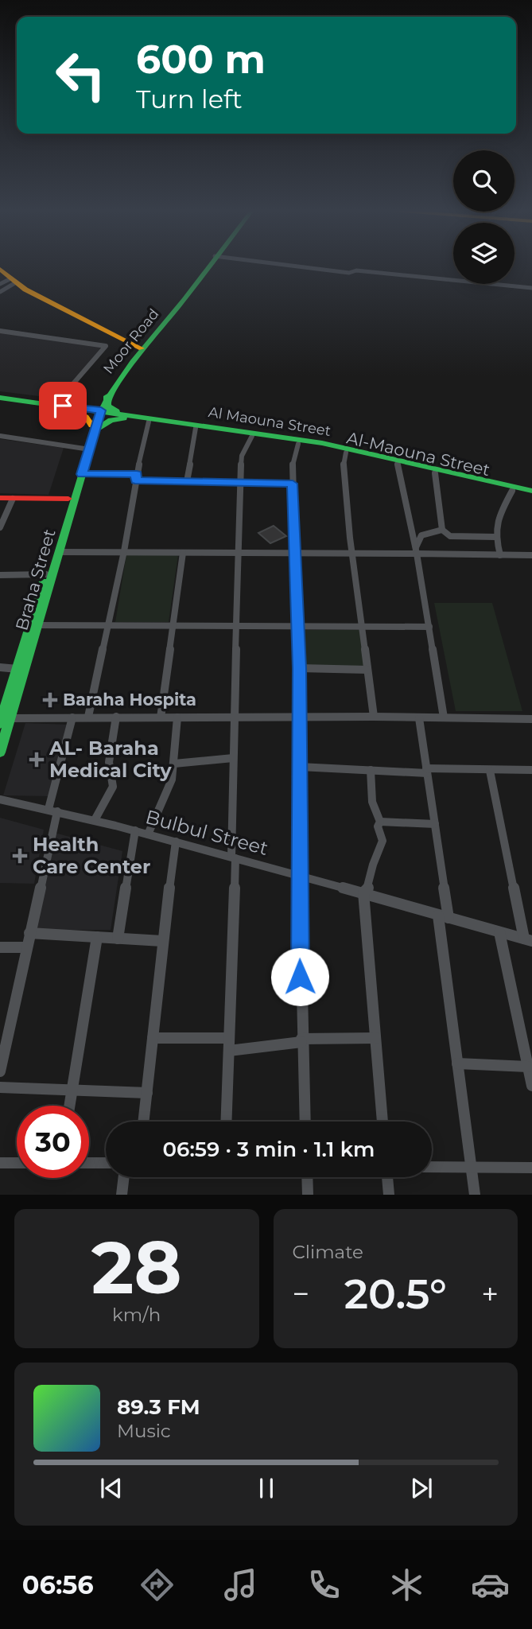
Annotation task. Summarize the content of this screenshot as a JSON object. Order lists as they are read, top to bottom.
{
  "streets": {
    "main road": [
      "Moor Road",
      "Al Maouna Street",
      "Al-Maouna Street",
      "Braha Street"
    ],
    "street": ["Bulbul Street"]
  },
  "crossings": [
    ["Moor Road", "Al Maouna Street"],
    ["Moor Road", "Braha Street"],
    ["Al Maouna Street", "Al-Maouna Street"]
  ],
  "places": {
    "health": ["Baraha Hospita", "AL- Baraha Medical City", "Health Care Center"]
  },
  "page": {
    "turn": ["600 m", "Turn left"],
    "limit": "30",
    "trip": "06:59 · 3 min · 1.1 km",
    "tile": [
      ["28", "km/h"],
      "Climate"
    ],
    "heat": ["−", "20.5°", "+"],
    "song": ["89.3 FM", "Music"],
    "tabs": "06:56"
  }
}
